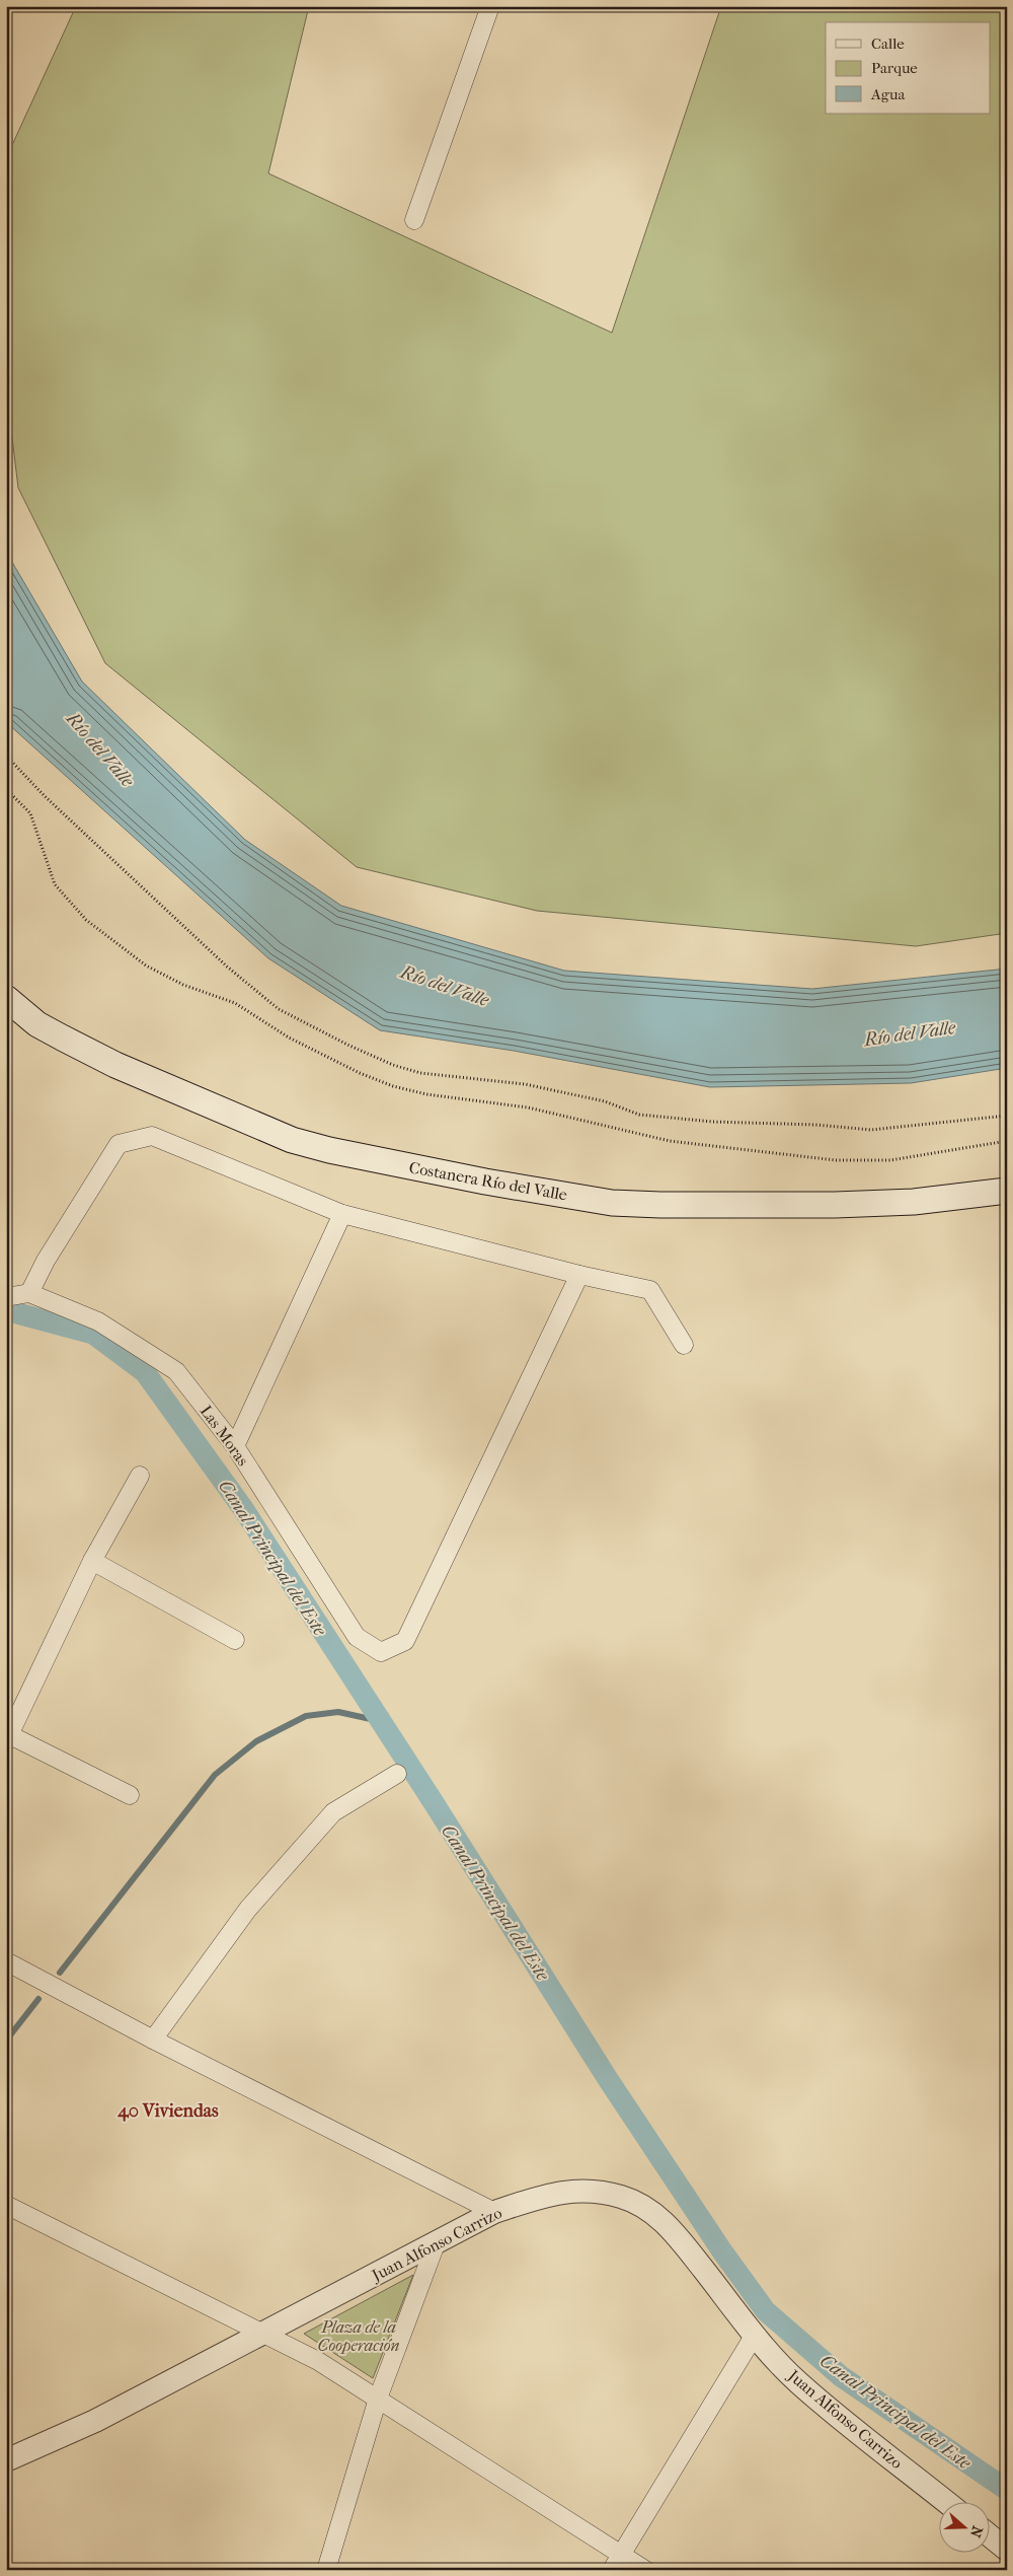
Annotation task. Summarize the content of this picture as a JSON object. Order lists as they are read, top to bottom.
{
  "streets": {
    "main road": ["Costanera Río del Valle"],
    "street": ["Las Moras", "Juan Alfonso Carrizo"]
  },
  "districts": ["40 Viviendas"],
  "water": ["Río del Valle", "Canal Principal del Este"],
  "parks": ["Plaza de la Cooperación"],
  "legend": ["Calle", "Parque", "Agua"],
  "north": "right"
}
